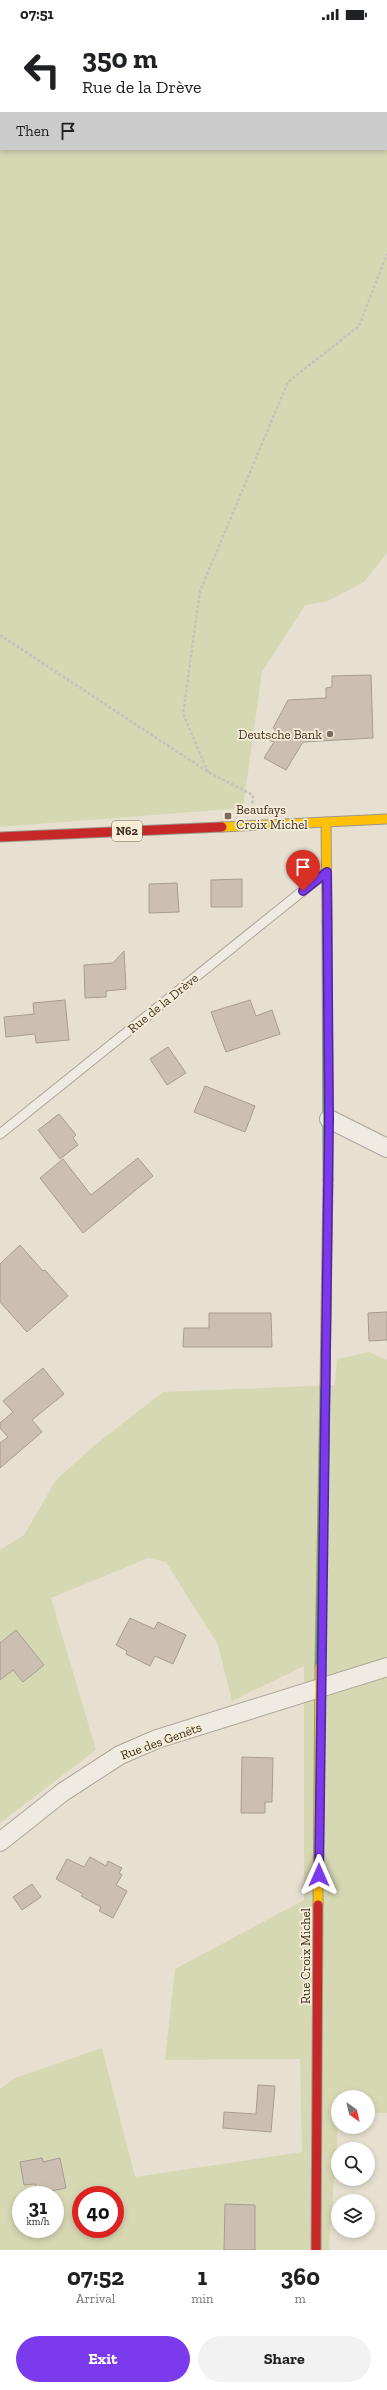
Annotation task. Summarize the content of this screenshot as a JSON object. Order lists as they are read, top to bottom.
{
  "streets": {
    "street": ["N62", "Rue des Genêts", "Rue Croix Michel"],
    "lane": ["Rue de la Drève"]
  },
  "crossings": [
    ["N62", "Rue Croix Michel"],
    ["Rue de la Drève", "Rue Croix Michel"],
    ["Rue des Genêts", "Rue Croix Michel"]
  ],
  "places": {
    "other": ["Deutsche Bank"],
    "transit": ["Beaufays Croix Michel"]
  },
  "north": "bottom right",
  "page": {
    "status": "07:51",
    "turn": ["350 m", "Rue de la Drève"],
    "then": "Then",
    "speed": "31 km/h",
    "limit": "40",
    "eta": [
      "07:52",
      "Arrival",
      "1",
      "min",
      "360",
      "m"
    ],
    "buttons": ["Exit", "Share"]
  }
}
